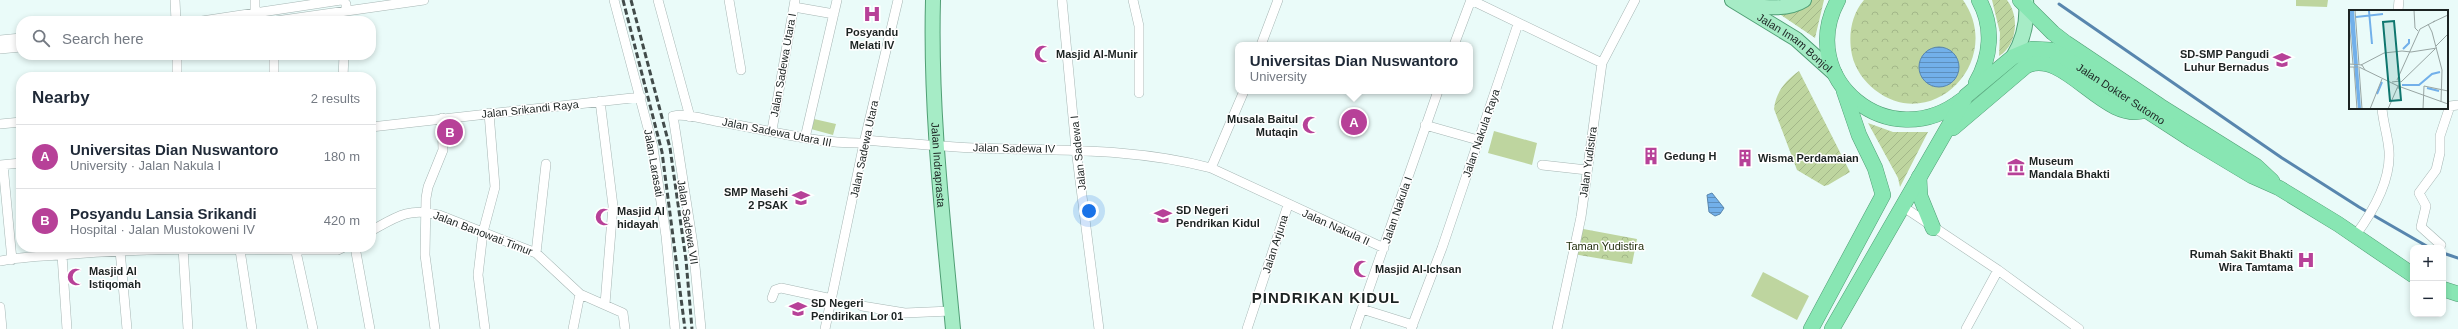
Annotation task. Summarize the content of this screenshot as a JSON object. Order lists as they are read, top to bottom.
{
  "streets": {
    "highway": ["Jalan Dokter Sutomo"],
    "main road": ["Jalan Imam Bonjol", "Jalan Indraprasta"],
    "street": [
      "Jalan Sadewa Utara I",
      "Jalan Srikandi Raya",
      "Jalan Sadewa Utara III",
      "Jalan Nakula Raya",
      "Jalan Sadewa IV",
      "Jalan Sadewa Utara",
      "Jalan Sadewa I",
      "Jalan Yudistira",
      "Jalan Larasati",
      "Jalan Nakula I",
      "Jalan Sadewa VII",
      "Jalan Nakula II",
      "Jalan Banowati Timur",
      "Jalan Arjuna"
    ]
  },
  "crossings": [
    ["Jalan Sadewa Utara I", "Jalan Sadewa Utara III"],
    ["Jalan Srikandi Raya", "Jalan Larasati"],
    ["Jalan Sadewa Utara III", "Jalan Sadewa IV"],
    ["Jalan Sadewa Utara III", "Jalan Sadewa Utara"],
    ["Jalan Sadewa Utara III", "Jalan Indraprasta"],
    ["Jalan Sadewa Utara III", "Jalan Sadewa VII"],
    ["Jalan Sadewa IV", "Jalan Sadewa I"],
    ["Jalan Sadewa IV", "Jalan Indraprasta"],
    ["Jalan Sadewa IV", "Jalan Nakula II"],
    ["Jalan Nakula I", "Jalan Nakula II"],
    ["Jalan Nakula II", "Jalan Arjuna"]
  ],
  "districts": ["PINDRIKAN KIDUL"],
  "parks": ["Taman Yudistira"],
  "places": {
    "hospital": ["Posyandu Melati IV", "Rumah Sakit Bhakti Wira Tamtama"],
    "mosque": [
      "Masjid Al-Munir",
      "Musala Baitul Mutaqin",
      "Masjid Al hidayah",
      "Masjid Al-Ichsan",
      "Masjid Al Istiqomah"
    ],
    "school or university": [
      "SD-SMP Pangudi Luhur Bernadus",
      "SMP Masehi 2 PSAK",
      "SD Negeri Pendrikan Kidul",
      "SD Negeri Pendirikan Lor 01"
    ],
    "building": ["Gedung H", "Wisma Perdamaian"],
    "museum": ["Museum Mandala Bhakti"]
  },
  "page": {
    "search": "Search here",
    "popup": ["Universitas Dian Nuswantoro", "University"],
    "heading": ["Nearby", "2 results"],
    "pins": ["A", "B"],
    "list": [
      {
        "mark": "A",
        "name": "Universitas Dian Nuswantoro",
        "note": "University · Jalan Nakula I",
        "value": "180 m"
      },
      {
        "mark": "B",
        "name": "Posyandu Lansia Srikandi",
        "note": "Hospital · Jalan Mustokoweni IV",
        "value": "420 m"
      }
    ],
    "map_buttons": ["+", "−"]
  }
}
